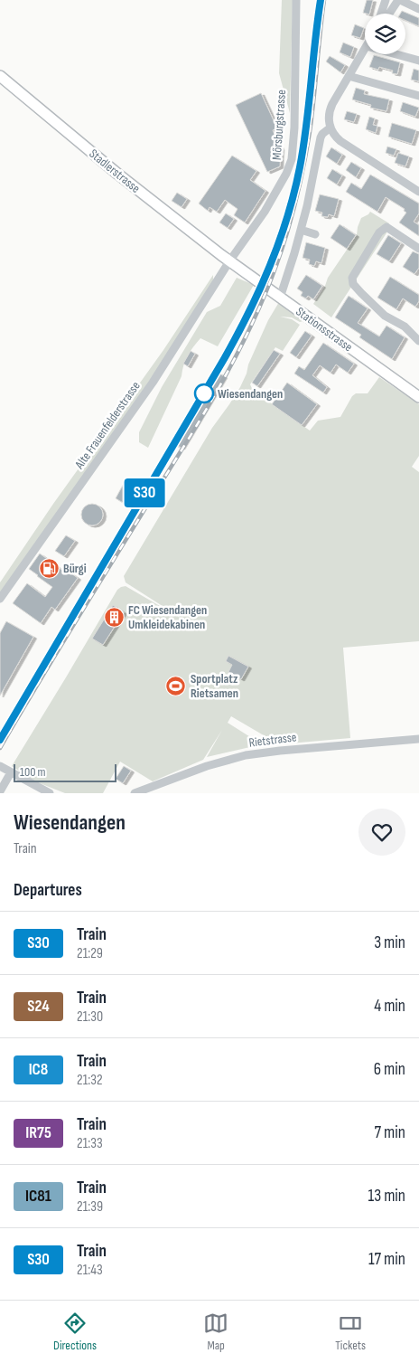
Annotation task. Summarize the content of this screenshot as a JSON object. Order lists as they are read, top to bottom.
{
  "streets": {
    "main road": ["Stadlerstrasse", "Stationsstrasse"],
    "street": ["Mörsburgstrasse", "Alte Frauenfelderstrasse", "Rietstrasse"]
  },
  "crossings": [
    ["Mörsburgstrasse", "Stadlerstrasse"],
    ["Mörsburgstrasse", "Stationsstrasse"],
    ["Mörsburgstrasse", "Alte Frauenfelderstrasse"],
    ["Stadlerstrasse", "Stationsstrasse"],
    ["Stadlerstrasse", "Alte Frauenfelderstrasse"],
    ["Stationsstrasse", "Alte Frauenfelderstrasse"]
  ],
  "places": {
    "other": ["Wiesendangen"],
    "fuel station": ["Bürgi"],
    "building": ["FC Wiesendangen Umkleidekabinen"],
    "sports": ["Sportplatz Rietsamen"]
  },
  "scale_bar": "100 m",
  "page": {
    "on_map": "S30",
    "scale": "100 m",
    "heading": [
      ["Wiesendangen", "Train"],
      "Departures"
    ],
    "list": [
      {
        "mark": "S30",
        "name": "Train",
        "note": "21:29",
        "value": "3 min"
      },
      {
        "mark": "S24",
        "name": "Train",
        "note": "21:30",
        "value": "4 min"
      },
      {
        "mark": "IC8",
        "name": "Train",
        "note": "21:32",
        "value": "6 min"
      },
      {
        "mark": "IR75",
        "name": "Train",
        "note": "21:33",
        "value": "7 min"
      },
      {
        "mark": "IC81",
        "name": "Train",
        "note": "21:39",
        "value": "13 min"
      },
      {
        "mark": "S30",
        "name": "Train",
        "note": "21:43",
        "value": "17 min"
      }
    ],
    "tabs": ["Directions", "Map", "Tickets"]
  }
}
